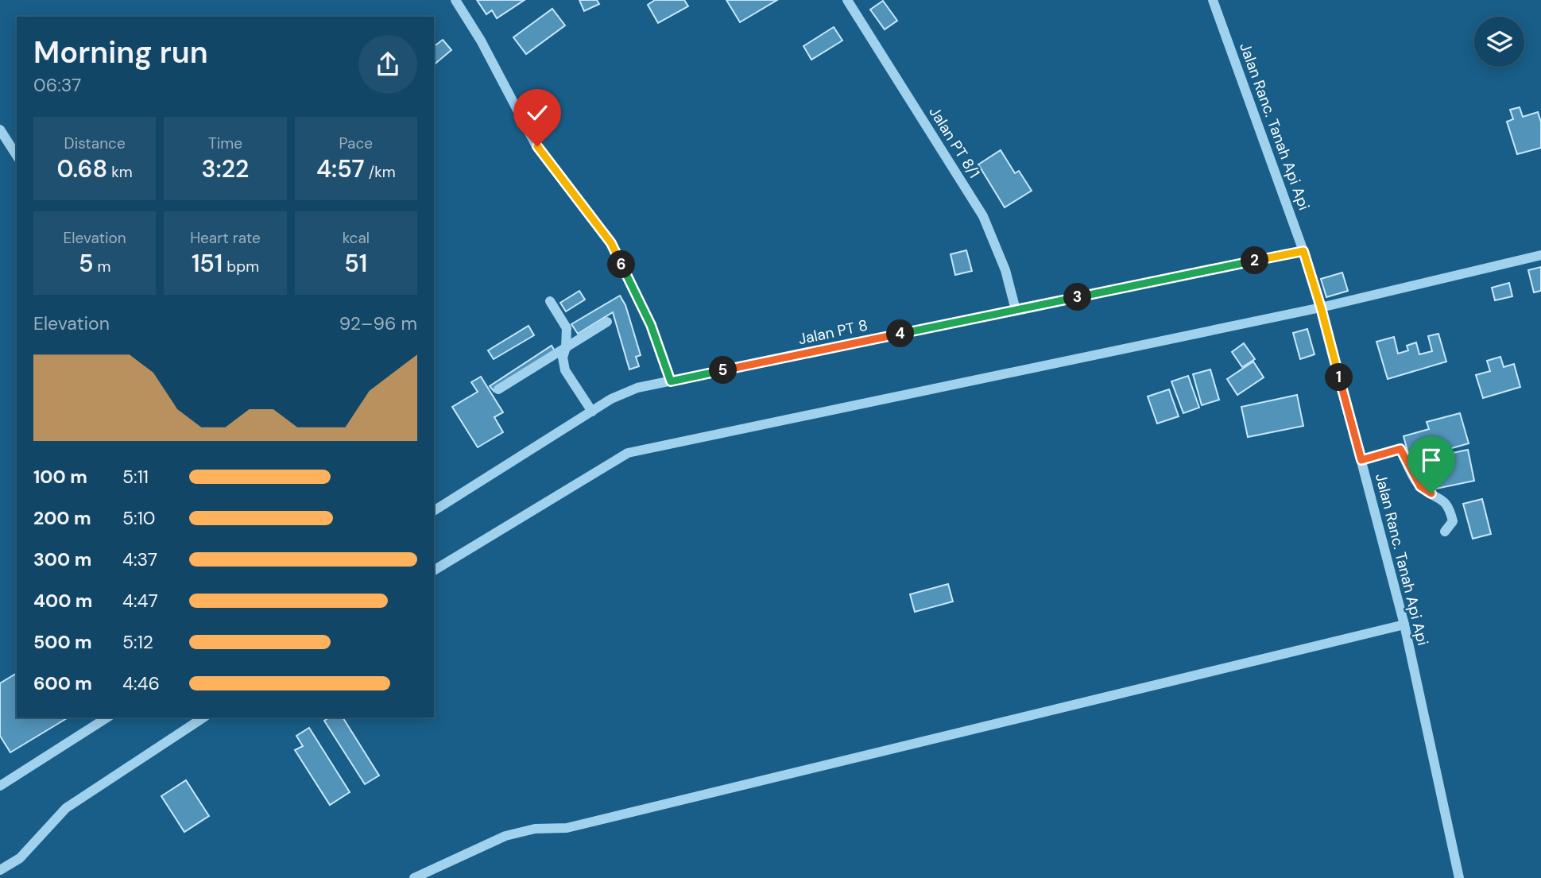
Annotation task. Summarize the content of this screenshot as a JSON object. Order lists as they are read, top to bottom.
{
  "streets": {
    "street": ["Jalan Ranc. Tanah Api Api", "Jalan PT 8/1", "Jalan PT 8"]
  },
  "crossings": [
    ["Jalan Ranc. Tanah Api Api", "Jalan PT 8"],
    ["Jalan PT 8/1", "Jalan PT 8"]
  ],
  "page": {
    "heading": ["Morning run", "06:37"],
    "stats": [
      ["Distance", "0.68 km"],
      ["Time", "3:22"],
      ["Pace", "4:57 /km"],
      ["Elevation", "5 m"],
      ["Heart rate", "151 bpm"],
      ["kcal", "51"]
    ],
    "pins": [
      "2",
      "6",
      "3",
      "4",
      "5",
      "1"
    ],
    "chart": ["Elevation", "92–96 m"],
    "list": [
      {
        "name": "100 m",
        "note": "5:11"
      },
      {
        "name": "200 m",
        "note": "5:10"
      },
      {
        "name": "300 m",
        "note": "4:37"
      },
      {
        "name": "400 m",
        "note": "4:47"
      },
      {
        "name": "500 m",
        "note": "5:12"
      },
      {
        "name": "600 m",
        "note": "4:46"
      }
    ]
  }
}
